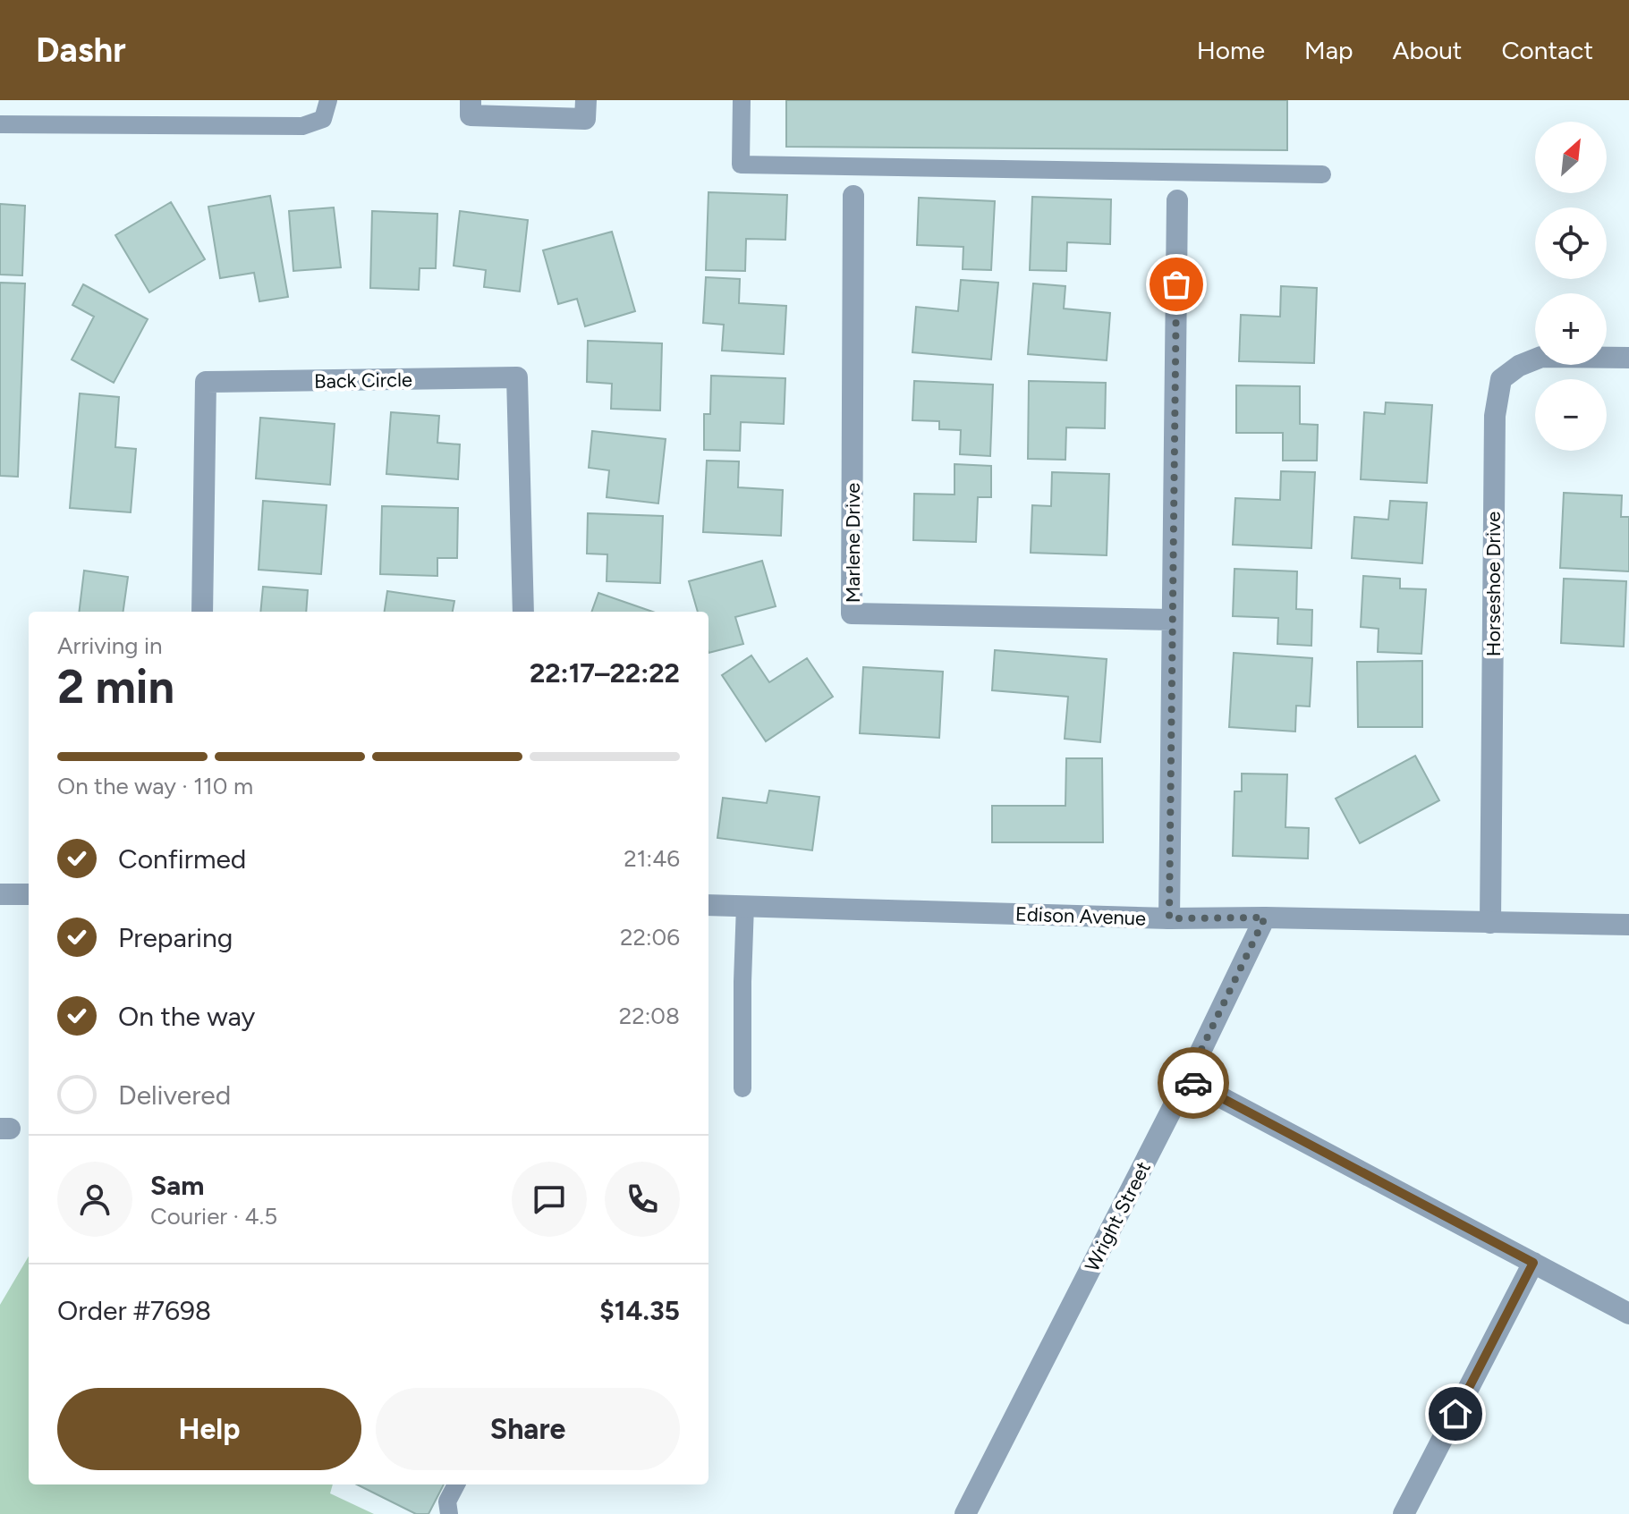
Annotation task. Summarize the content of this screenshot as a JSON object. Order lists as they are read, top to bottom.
{
  "streets": {
    "street": [
      "Back Circle",
      "Marlene Drive",
      "Horseshoe Drive",
      "Edison Avenue",
      "Wright Street"
    ]
  },
  "crossings": [
    ["Horseshoe Drive", "Edison Avenue"],
    ["Edison Avenue", "Wright Street"]
  ],
  "north": "top right",
  "page": {
    "header": "Dashr",
    "nav": [
      "Home",
      "Map",
      "About",
      "Contact"
    ],
    "map_buttons": ["+", "−"],
    "heading": ["2 min", "Arriving in", "22:17–22:22"],
    "panel": [
      "Sam",
      "Courier · 4.5",
      "Order #7698",
      "$14.35"
    ],
    "bar": "On the way · 110 m",
    "list": [
      ["Confirmed", "21:46"],
      ["Preparing", "22:06"],
      ["On the way", "22:08"],
      "Delivered"
    ],
    "buttons": ["Help", "Share"]
  }
}
